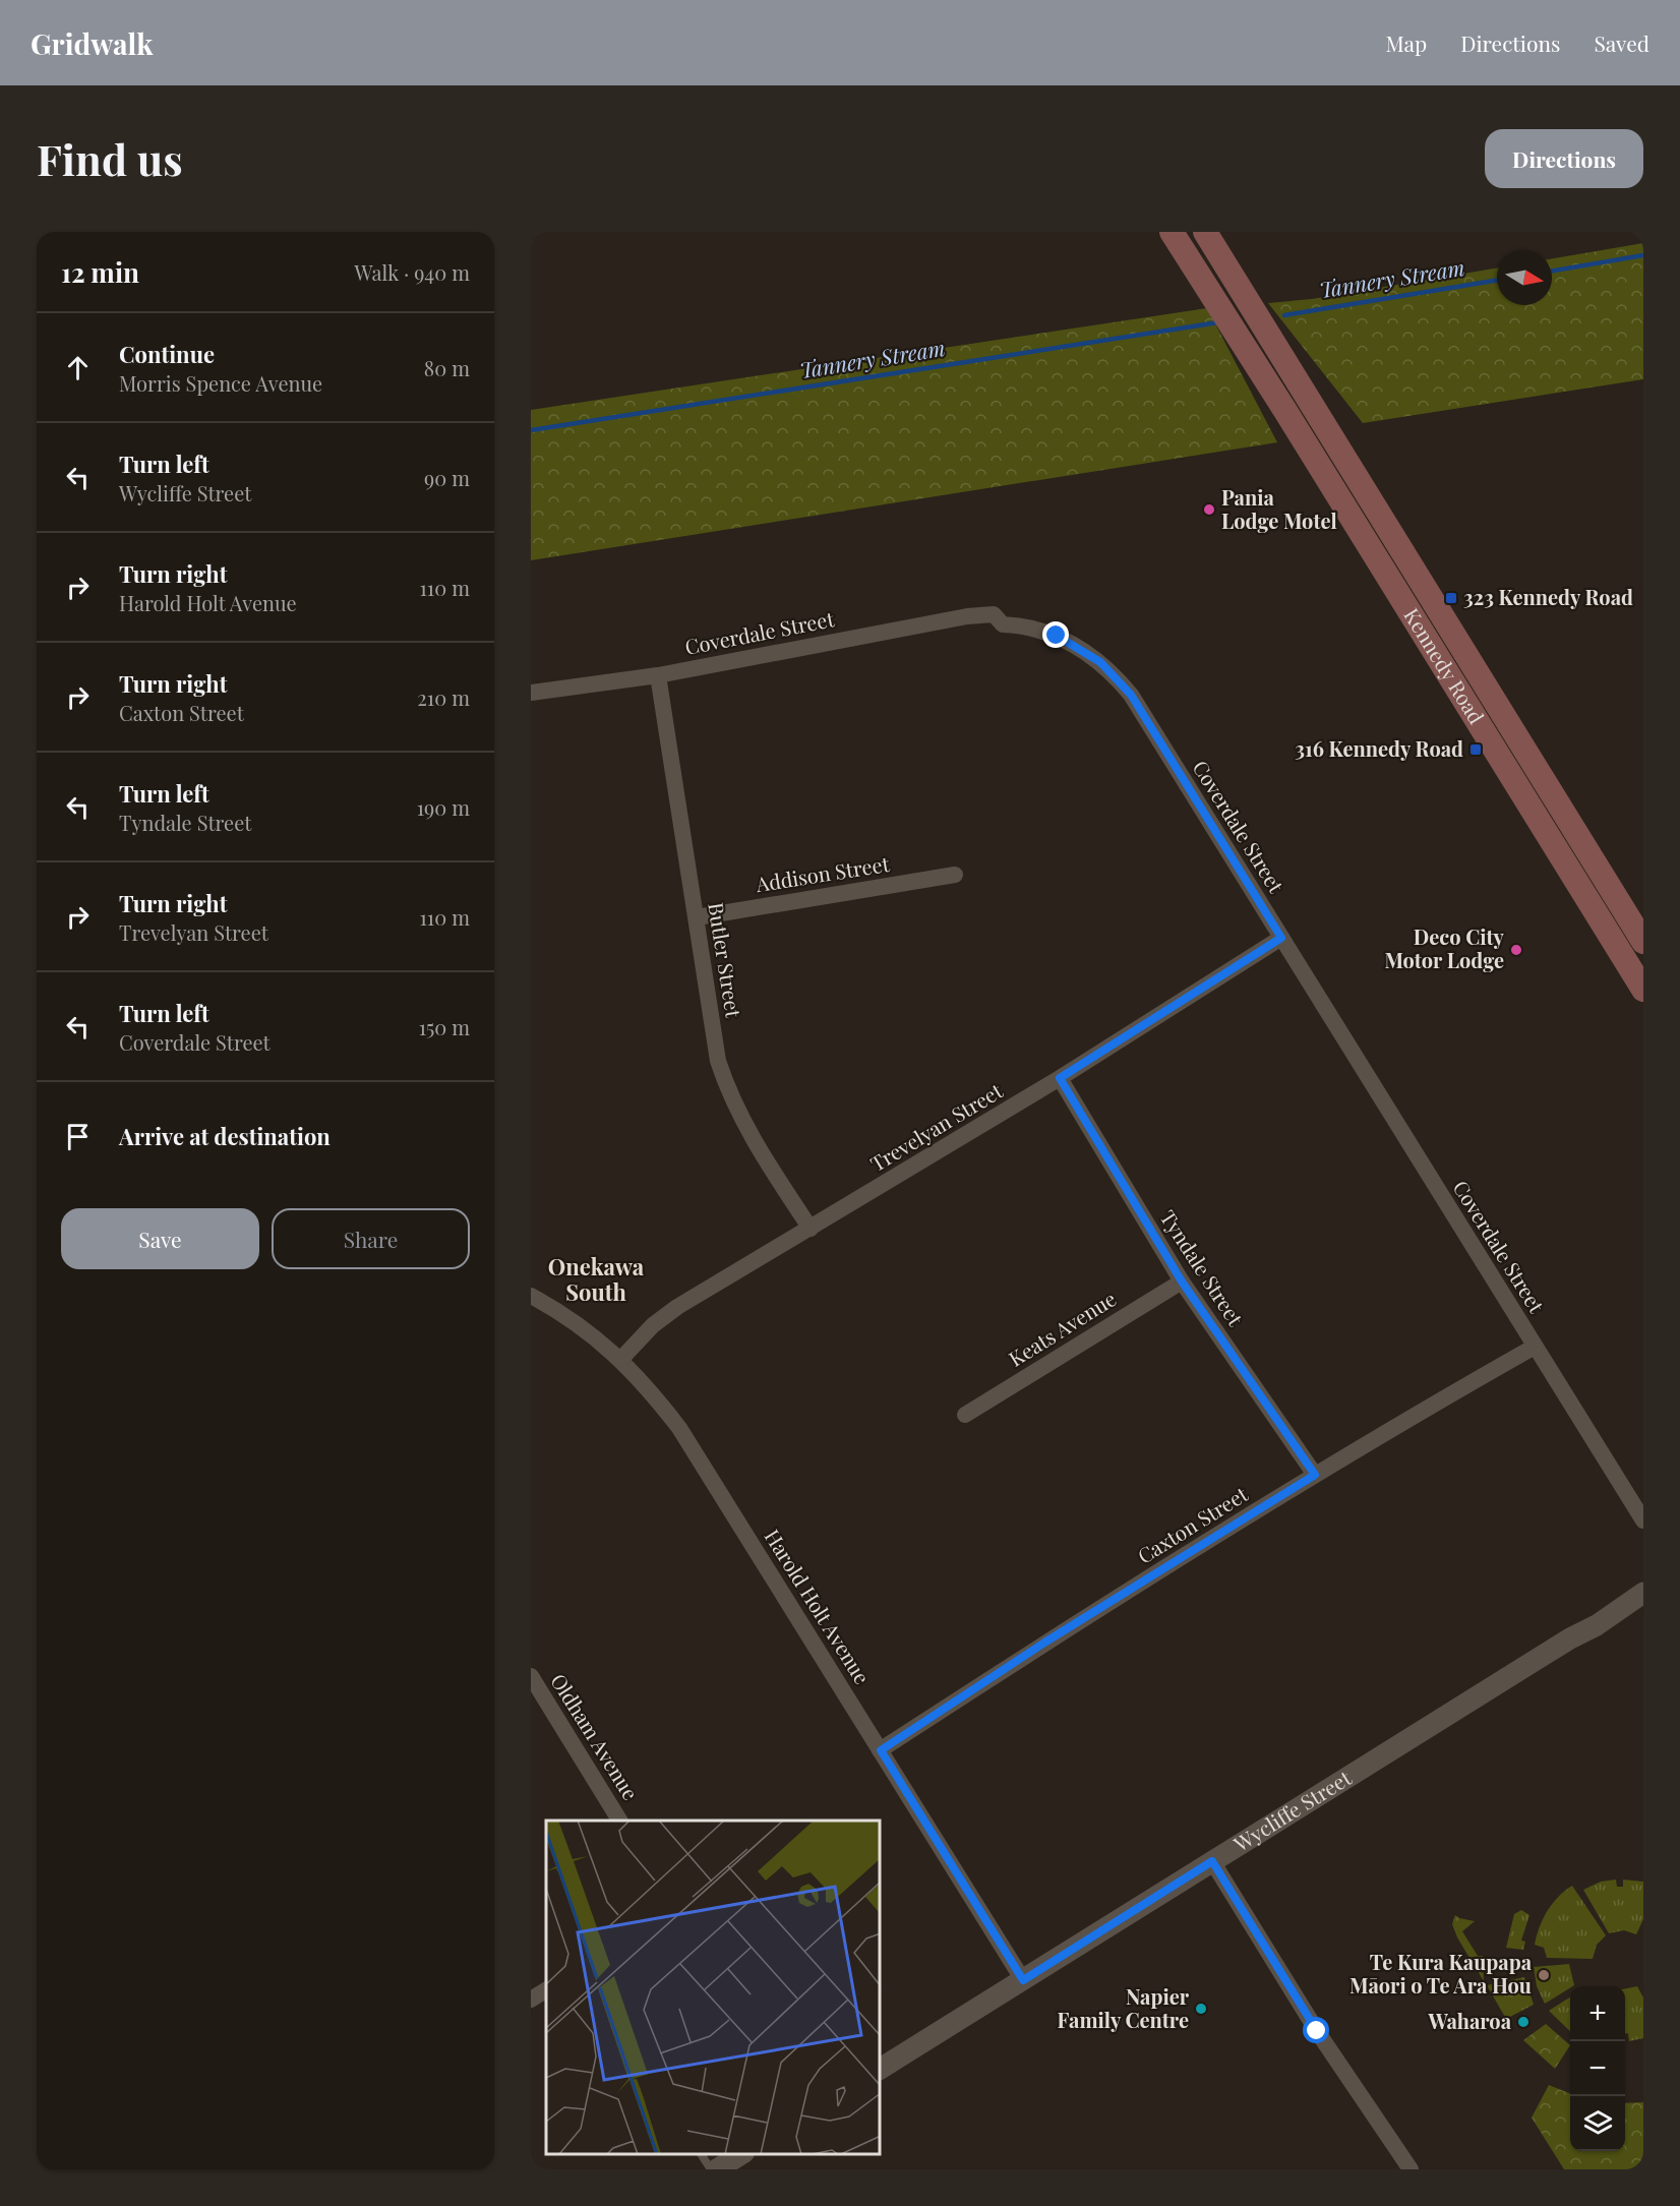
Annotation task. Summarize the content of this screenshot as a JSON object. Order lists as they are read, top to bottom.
{
  "streets": {
    "main road": ["Kennedy Road"],
    "street": [
      "Coverdale Street",
      "Addison Street",
      "Butler Street",
      "Trevelyan Street",
      "Tyndale Street",
      "Keats Avenue",
      "Caxton Street",
      "Harold Holt Avenue",
      "Oldham Avenue",
      "Wycliffe Street"
    ]
  },
  "crossings": [
    ["Coverdale Street", "Butler Street"],
    ["Coverdale Street", "Trevelyan Street"],
    ["Coverdale Street", "Caxton Street"],
    ["Addison Street", "Butler Street"],
    ["Butler Street", "Trevelyan Street"],
    ["Trevelyan Street", "Tyndale Street"],
    ["Trevelyan Street", "Harold Holt Avenue"],
    ["Tyndale Street", "Keats Avenue"],
    ["Tyndale Street", "Caxton Street"],
    ["Caxton Street", "Harold Holt Avenue"],
    ["Harold Holt Avenue", "Wycliffe Street"]
  ],
  "districts": ["Onekawa South"],
  "water": ["Tannery Stream"],
  "places": {
    "other": [
      "Pania Lodge Motel",
      "Deco City Motor Lodge",
      "Te Kura Kaupapa Māori o Te Ara Hou",
      "Napier Family Centre",
      "Waharoa"
    ],
    "transit": ["323 Kennedy Road", "316 Kennedy Road"]
  },
  "north": "right",
  "page": {
    "header": "Gridwalk",
    "nav": ["Map", "Directions", "Saved"],
    "buttons": [
      "Directions",
      ["Save", "Share"]
    ],
    "title": "Find us",
    "heading": ["12 min", "Walk · 940 m"],
    "list": [
      ["Continue", "Morris Spence Avenue", "80 m"],
      ["Turn left", "Wycliffe Street", "90 m"],
      ["Turn right", "Harold Holt Avenue", "110 m"],
      ["Turn right", "Caxton Street", "210 m"],
      ["Turn left", "Tyndale Street", "190 m"],
      ["Turn right", "Trevelyan Street", "110 m"],
      ["Turn left", "Coverdale Street", "150 m"],
      "Arrive at destination"
    ],
    "map_buttons": ["+", "−"]
  }
}
